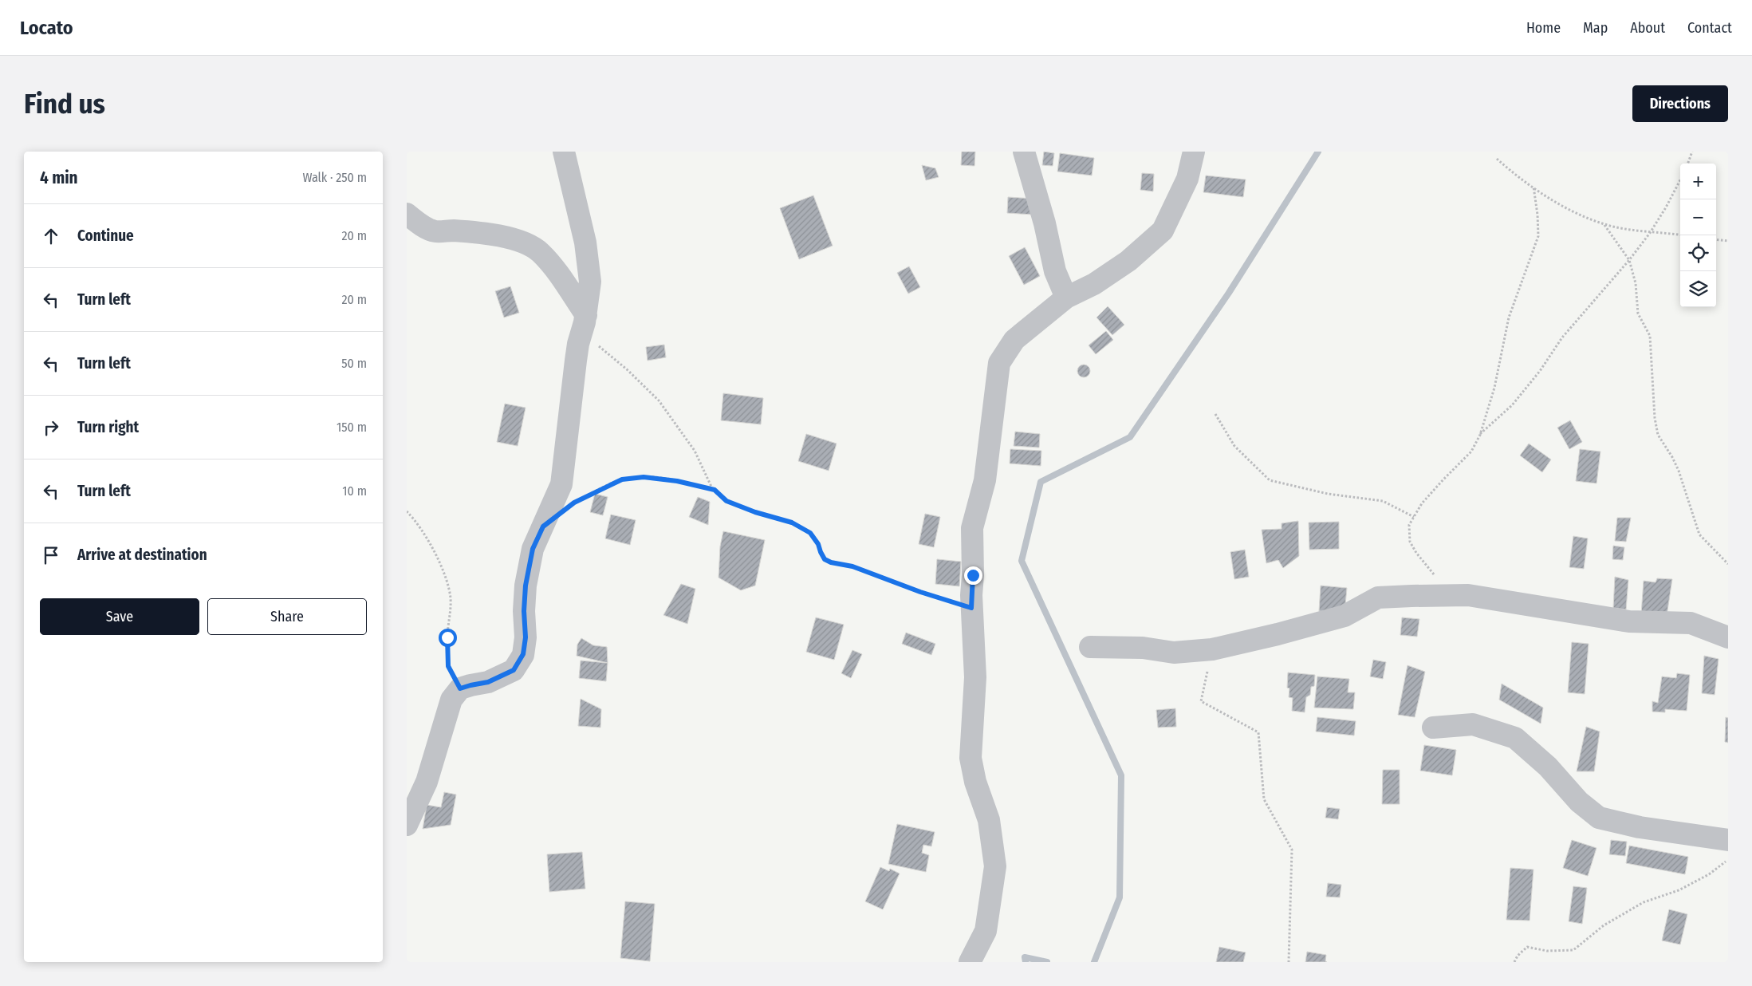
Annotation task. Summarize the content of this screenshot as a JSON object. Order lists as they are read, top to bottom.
{
  "page": {
    "header": "Locato",
    "nav": [
      "Home",
      "Map",
      "About",
      "Contact"
    ],
    "buttons": [
      "Directions",
      ["Save", "Share"]
    ],
    "title": "Find us",
    "heading": ["4 min", "Walk · 250 m"],
    "map_buttons": ["+", "−"],
    "list": [
      ["Continue", "20 m"],
      ["Turn left", "20 m"],
      ["Turn left", "50 m"],
      ["Turn right", "150 m"],
      ["Turn left", "10 m"],
      "Arrive at destination"
    ]
  }
}
